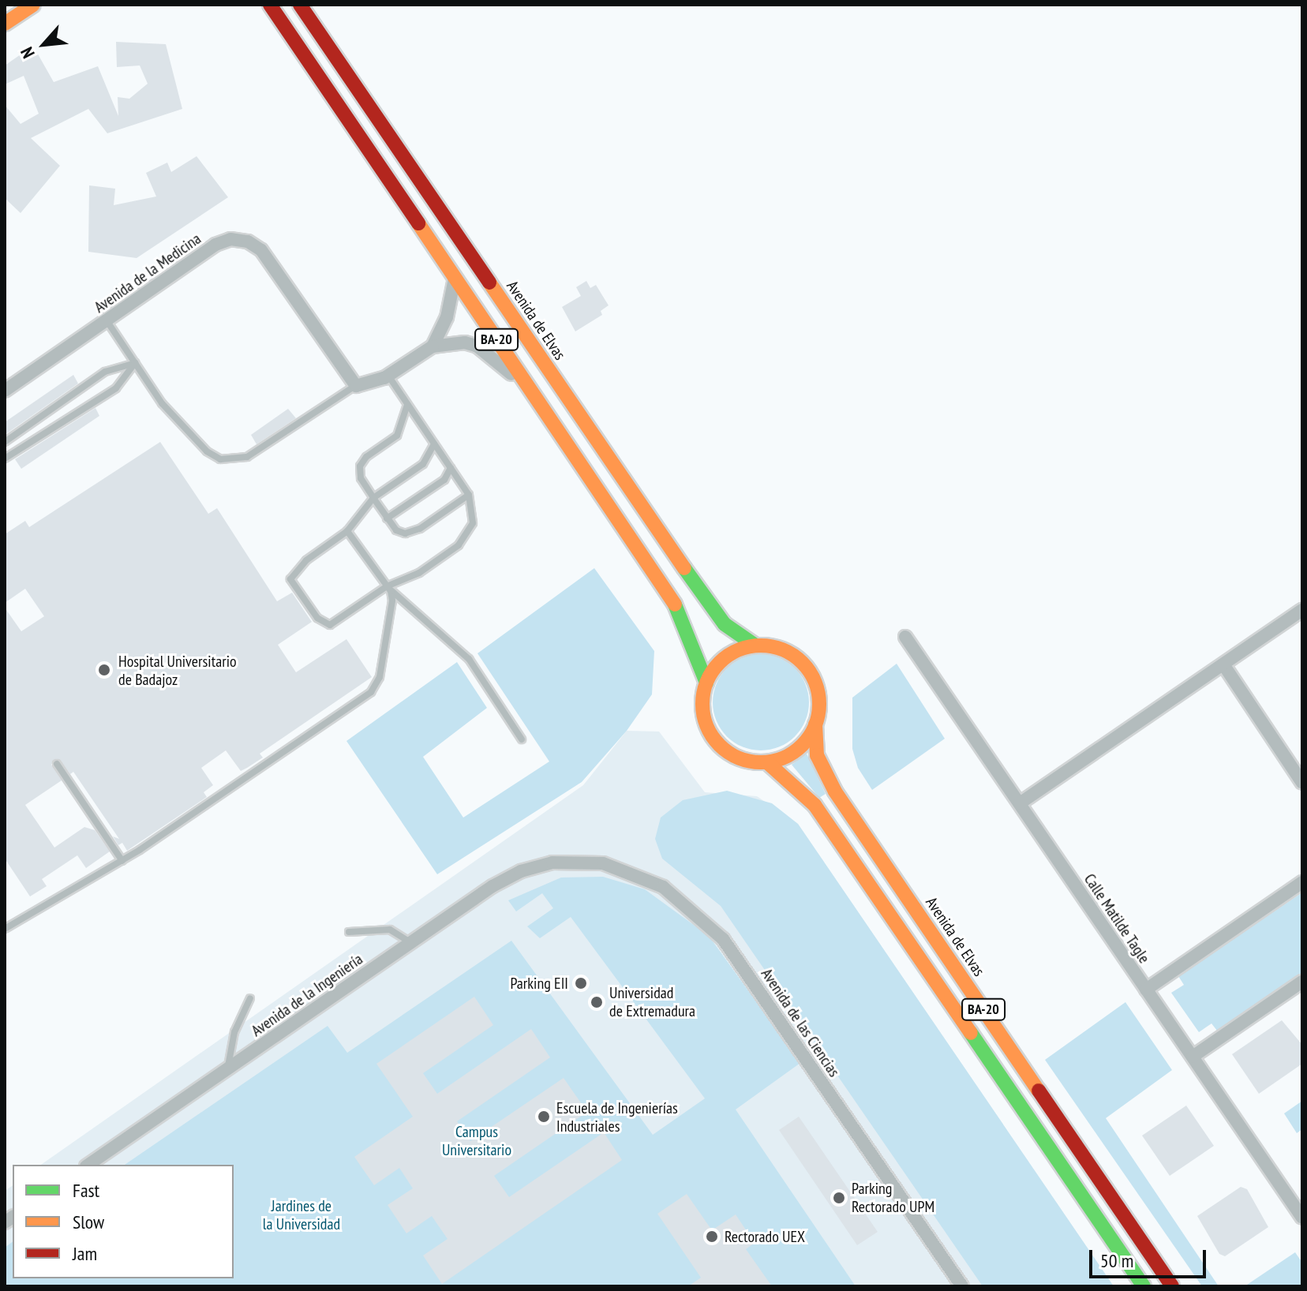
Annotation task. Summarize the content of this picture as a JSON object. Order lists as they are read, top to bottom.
{
  "streets": {
    "main road": ["Avenida de Elvas", "BA-20"],
    "street": [
      "Avenida de la Medicina",
      "Calle Matilde Tagle",
      "Avenida de la Ingeniería",
      "Avenida de las Ciencias"
    ]
  },
  "crossings": [
    ["Avenida de Elvas", "BA-20"],
    ["Avenida de la Ingeniería", "Avenida de las Ciencias"]
  ],
  "parks": ["Campus Universitario", "Jardines de la Universidad"],
  "places": [
    "Hospital Universitario de Badajoz",
    "Parking EII",
    "Universidad de Extremadura",
    "Escuela de Ingenierías Industriales",
    "Parking Rectorado UPM",
    "Rectorado UEX"
  ],
  "legend": ["Fast", "Slow", "Jam"],
  "scale_bar": "50 m",
  "north": "bottom left"
}
